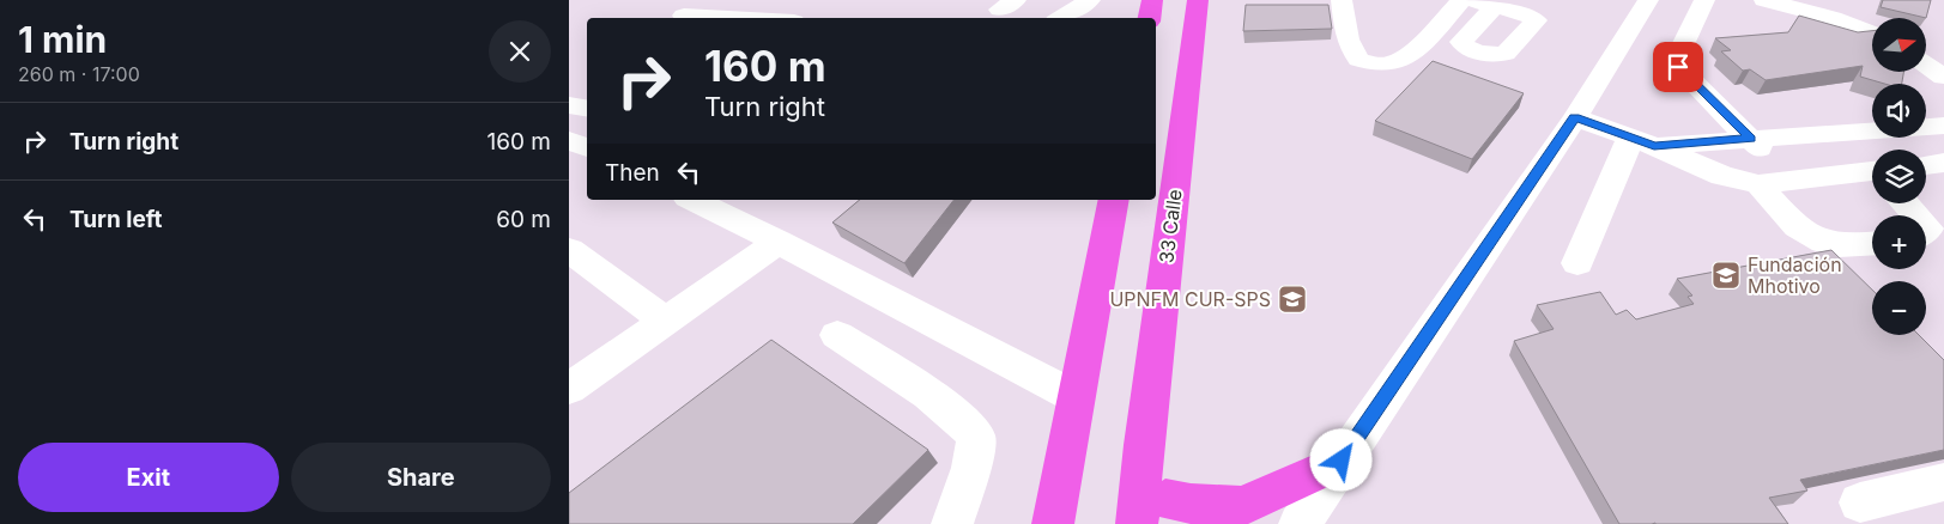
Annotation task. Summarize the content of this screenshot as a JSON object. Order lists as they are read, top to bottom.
{
  "streets": {
    "main road": ["33 Calle"]
  },
  "places": {
    "school or university": ["Fundación Mhotivo", "UPNFM CUR-SPS"]
  },
  "north": "right",
  "page": {
    "heading": ["1 min", "260 m · 17:00"],
    "map_buttons": ["+", "−"],
    "turn": ["160 m", "Turn right"],
    "list": [
      {
        "name": "Turn right",
        "value": "160 m"
      },
      {
        "name": "Turn left",
        "value": "60 m"
      }
    ],
    "then": "Then",
    "buttons": ["Exit", "Share"]
  }
}
